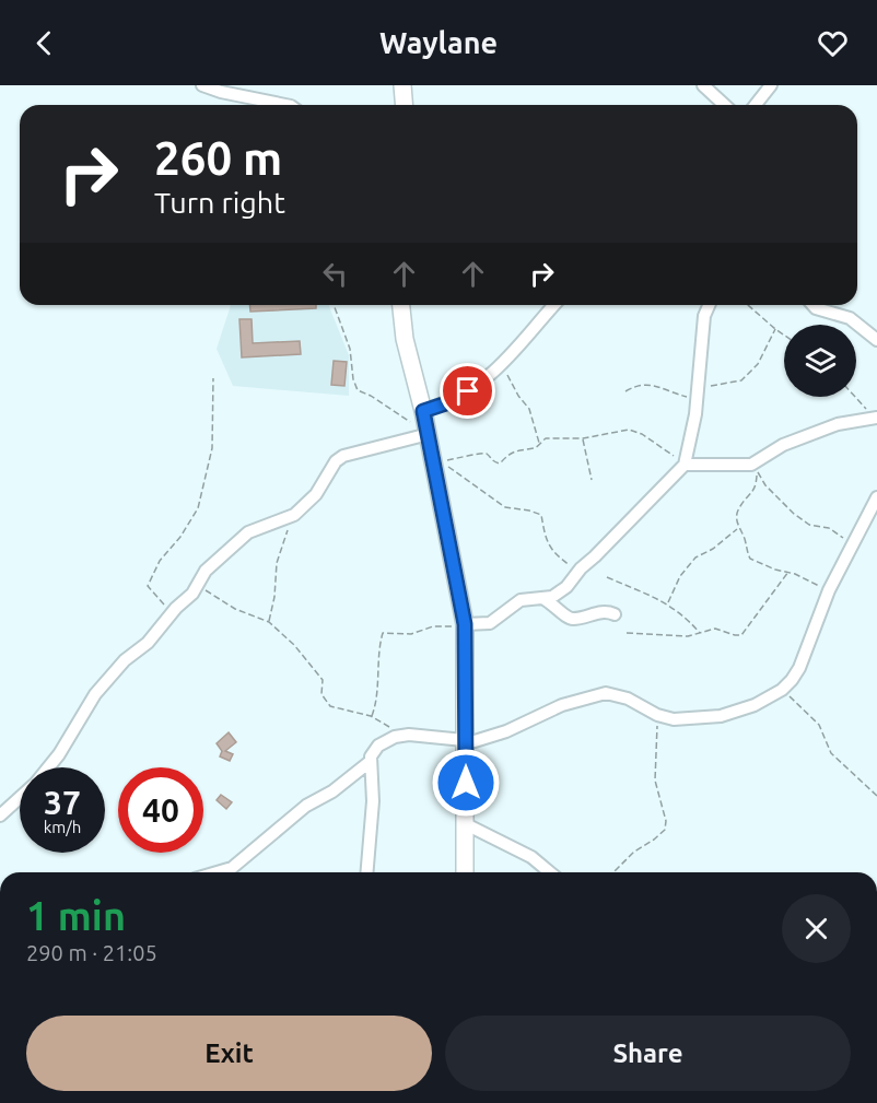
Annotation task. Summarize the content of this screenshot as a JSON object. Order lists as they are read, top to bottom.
{
  "page": {
    "header": "Waylane",
    "turn": ["260 m", "Turn right"],
    "speed": "37 km/h",
    "limit": "40",
    "heading": ["1 min", "290 m · 21:05"],
    "buttons": ["Exit", "Share"]
  }
}
